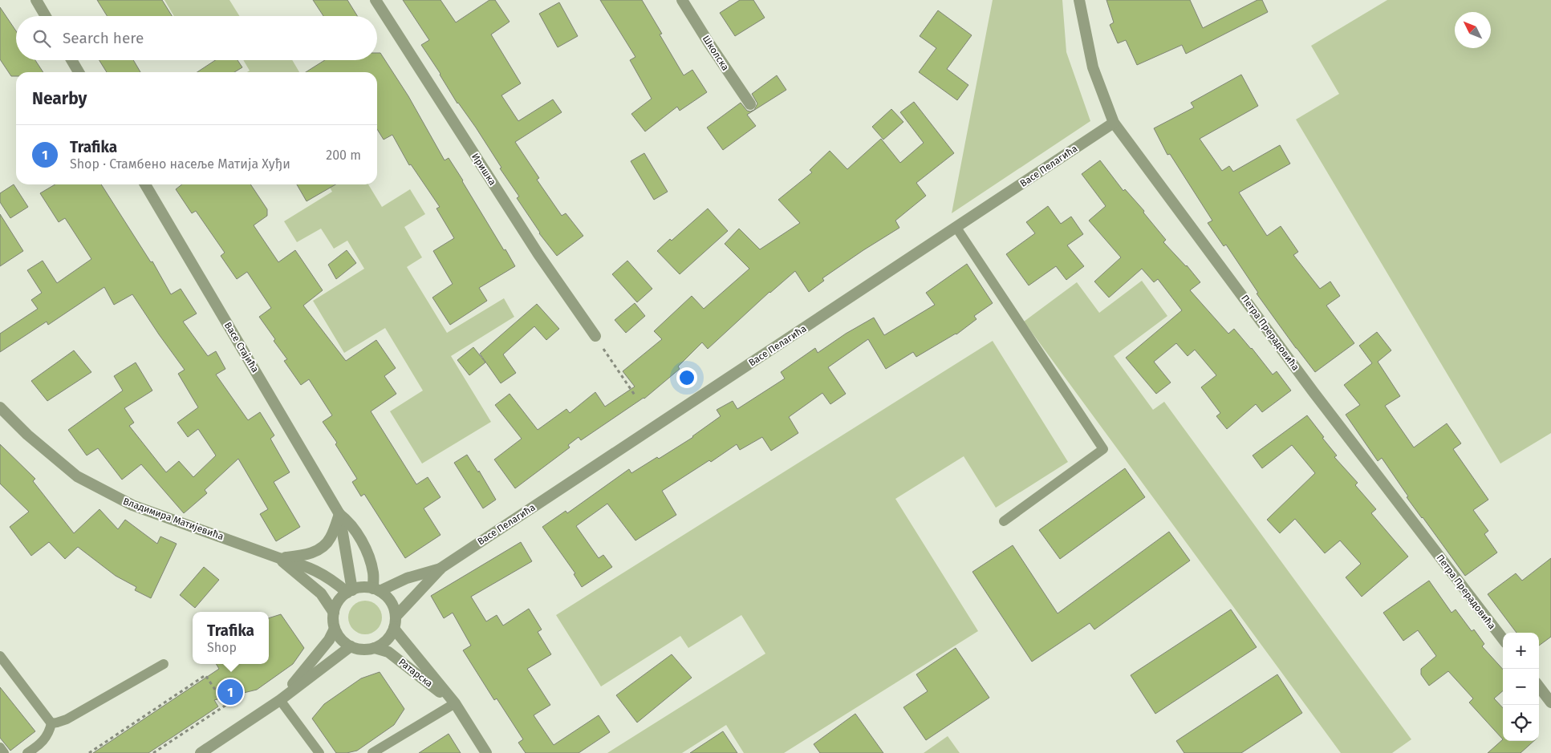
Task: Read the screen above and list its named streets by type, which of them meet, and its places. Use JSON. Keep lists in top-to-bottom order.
{
  "streets": {
    "street": [
      "Школска",
      "Васе Пелагића",
      "Иришка",
      "Петра Прерадовића",
      "Васе Стајића",
      "Владимира Матијевића",
      "Ратарска"
    ]
  },
  "crossings": [
    ["Васе Пелагића", "Петра Прерадовића"],
    ["Васе Пелагића", "Васе Стајића"],
    ["Васе Пелагића", "Владимира Матијевића"],
    ["Васе Пелагића", "Ратарска"],
    ["Васе Стајића", "Владимира Матијевића"],
    ["Васе Стајића", "Ратарска"],
    ["Владимира Матијевића", "Ратарска"]
  ],
  "north": "top left",
  "page": {
    "search": "Search here",
    "heading": "Nearby",
    "list": [
      {
        "mark": "1",
        "name": "Trafika",
        "note": "Shop · Стамбено насеље Матија Хуђи",
        "value": "200 m"
      }
    ],
    "popup": ["Trafika", "Shop"],
    "map_buttons": ["+", "−"],
    "pins": "1"
  }
}
